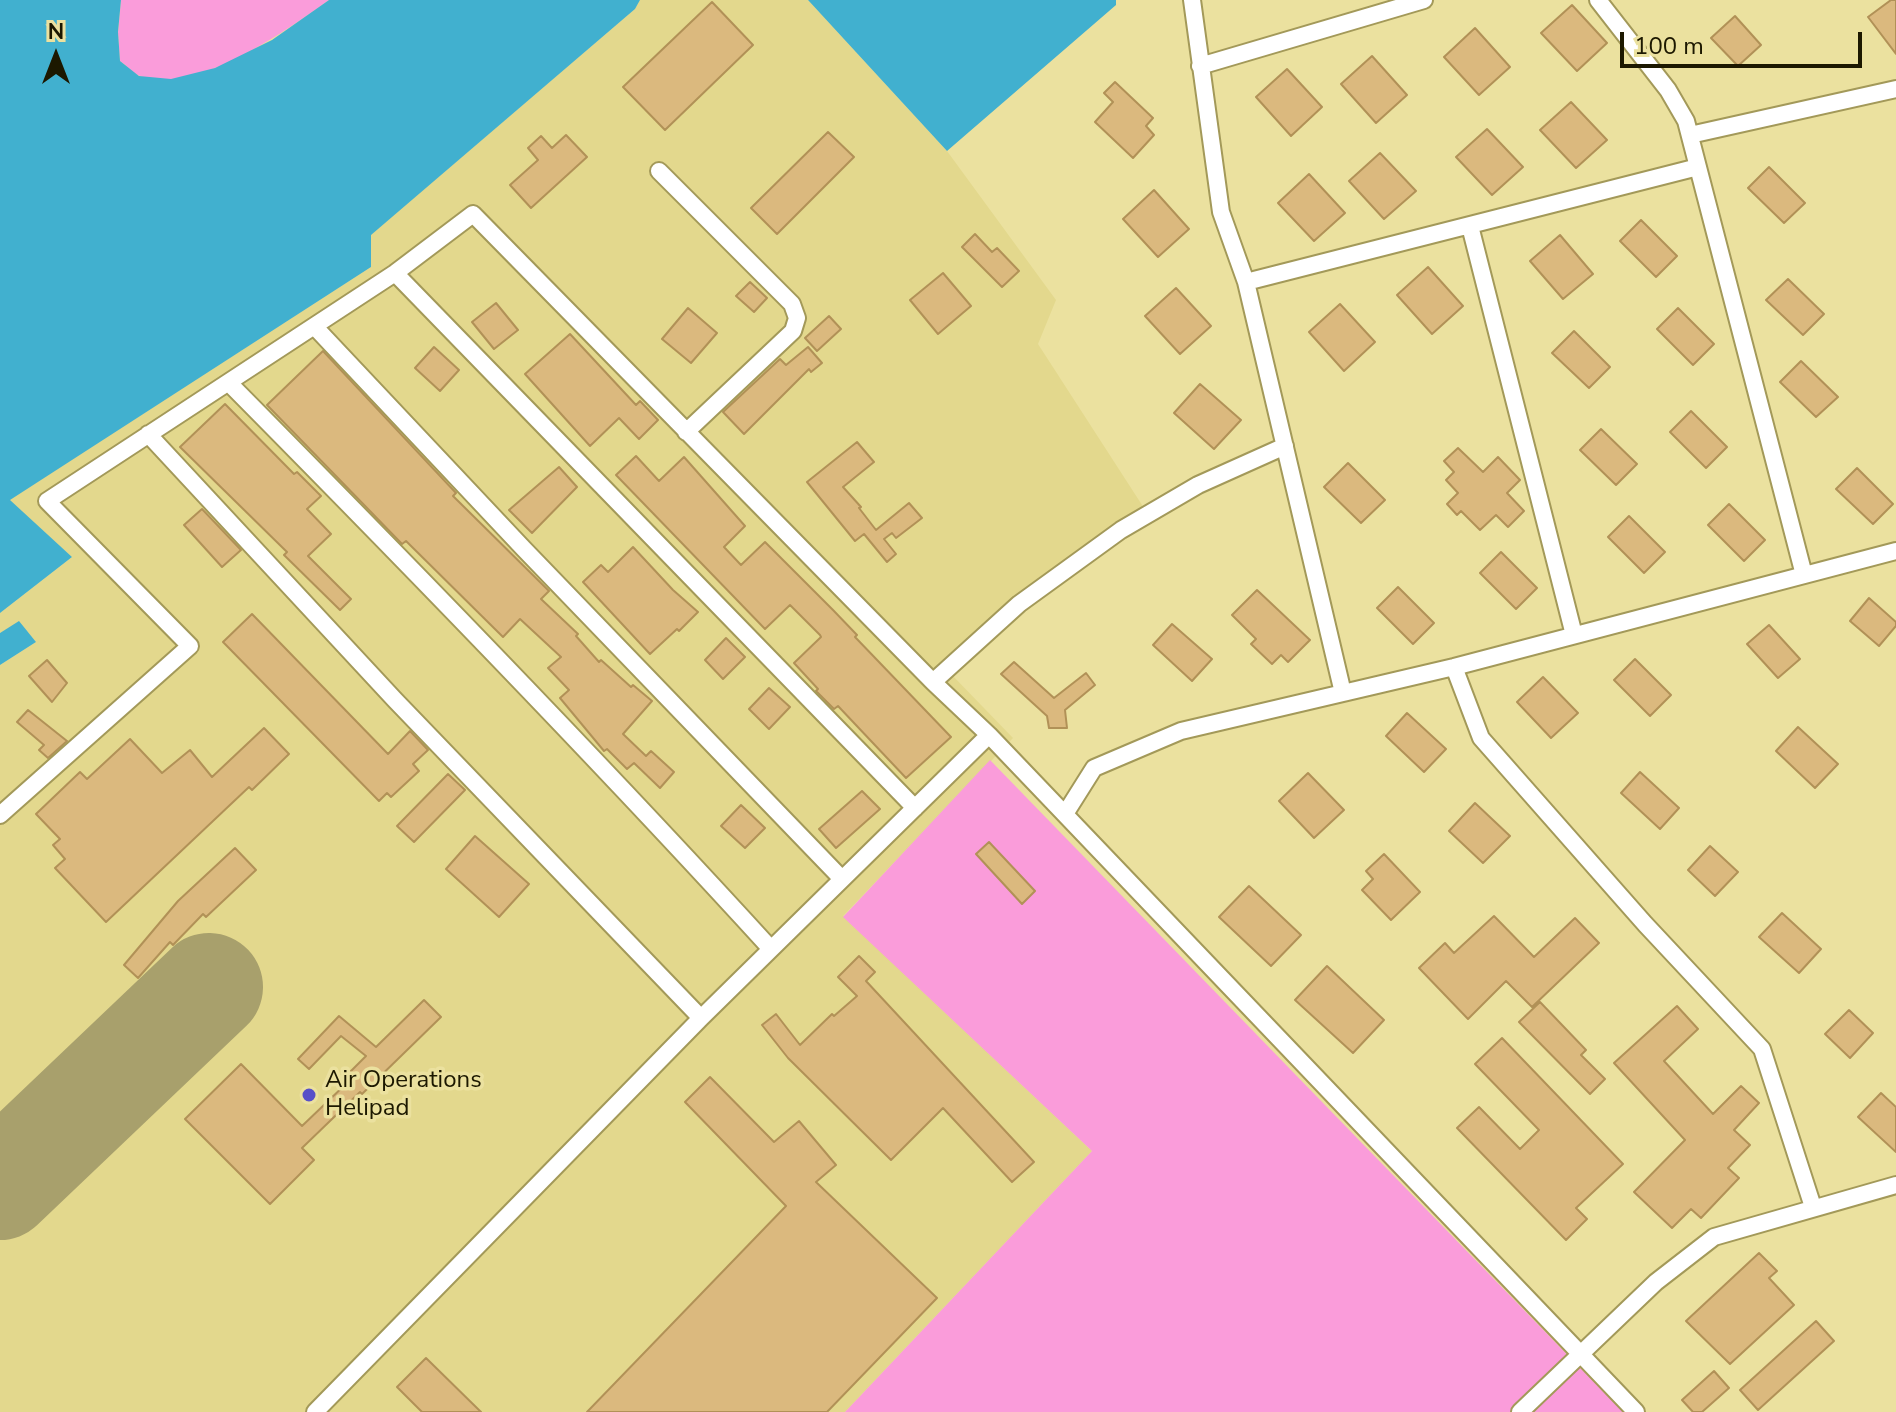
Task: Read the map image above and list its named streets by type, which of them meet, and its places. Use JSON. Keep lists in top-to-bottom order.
{
  "places": ["Air Operations Helipad"],
  "scale_bar": "100 m",
  "north": "top"
}
